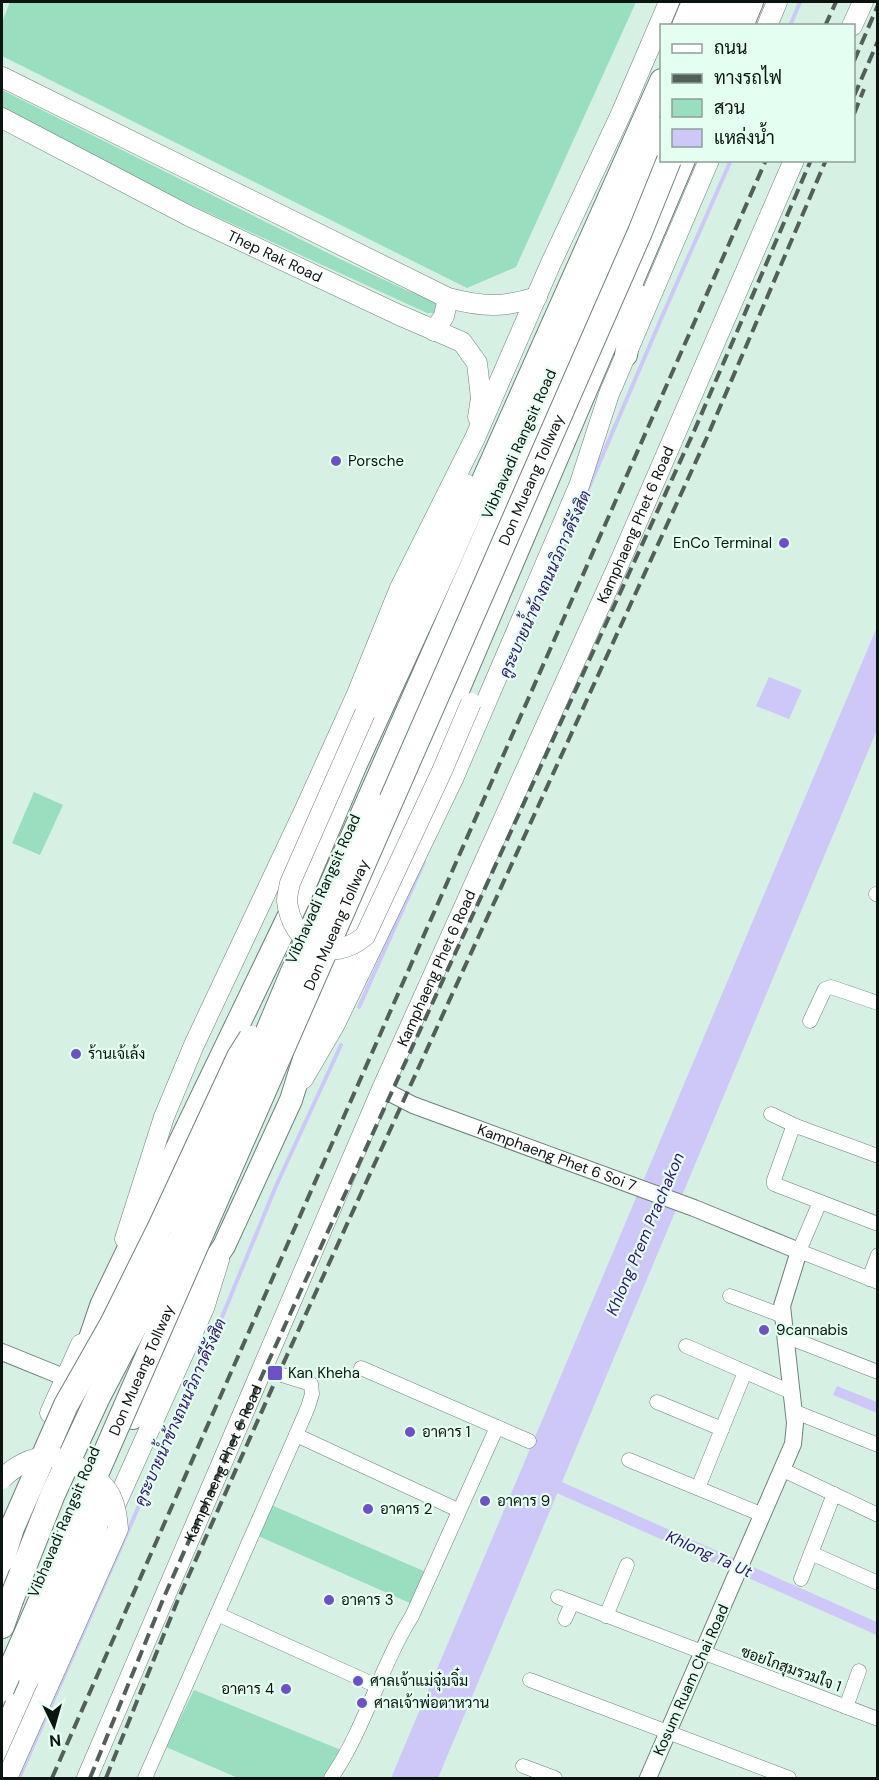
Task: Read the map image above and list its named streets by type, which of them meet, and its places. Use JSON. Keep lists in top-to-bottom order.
{
  "streets": {
    "highway": ["Vibhavadi Rangsit Road", "Don Mueang Tollway"],
    "main road": ["Thep Rak Road", "Kamphaeng Phet 6 Road"],
    "street": ["Kamphaeng Phet 6 Soi 7", "ซอยโกสุมรวมใจ 1", "Kosum Ruam Chai Road"]
  },
  "crossings": [
    ["Kamphaeng Phet 6 Road", "Kamphaeng Phet 6 Soi 7"],
    ["Kamphaeng Phet 6 Soi 7", "Kosum Ruam Chai Road"],
    ["ซอยโกสุมรวมใจ 1", "Kosum Ruam Chai Road"]
  ],
  "water": ["คูระบายน้ำข้างถนนวิภาวดีรังสิต", "Khlong Prem Prachakon", "Khlong Ta Ut"],
  "places": {
    "other": [
      "Porsche",
      "EnCo Terminal",
      "ร้านเจ้เล้ง",
      "9cannabis",
      "อาคาร 1",
      "อาคาร 9",
      "อาคาร 2",
      "อาคาร 3",
      "ศาลเจ้าแม่จุ๋มจิ๋ม",
      "อาคาร 4",
      "ศาลเจ้าพ่อตาหวาน"
    ],
    "transit": ["Kan Kheha"]
  },
  "legend": [
    "ถนน",
    "ทางรถไฟ",
    "สวน",
    "แหล่งน้ำ"
  ],
  "north": "bottom"
}
